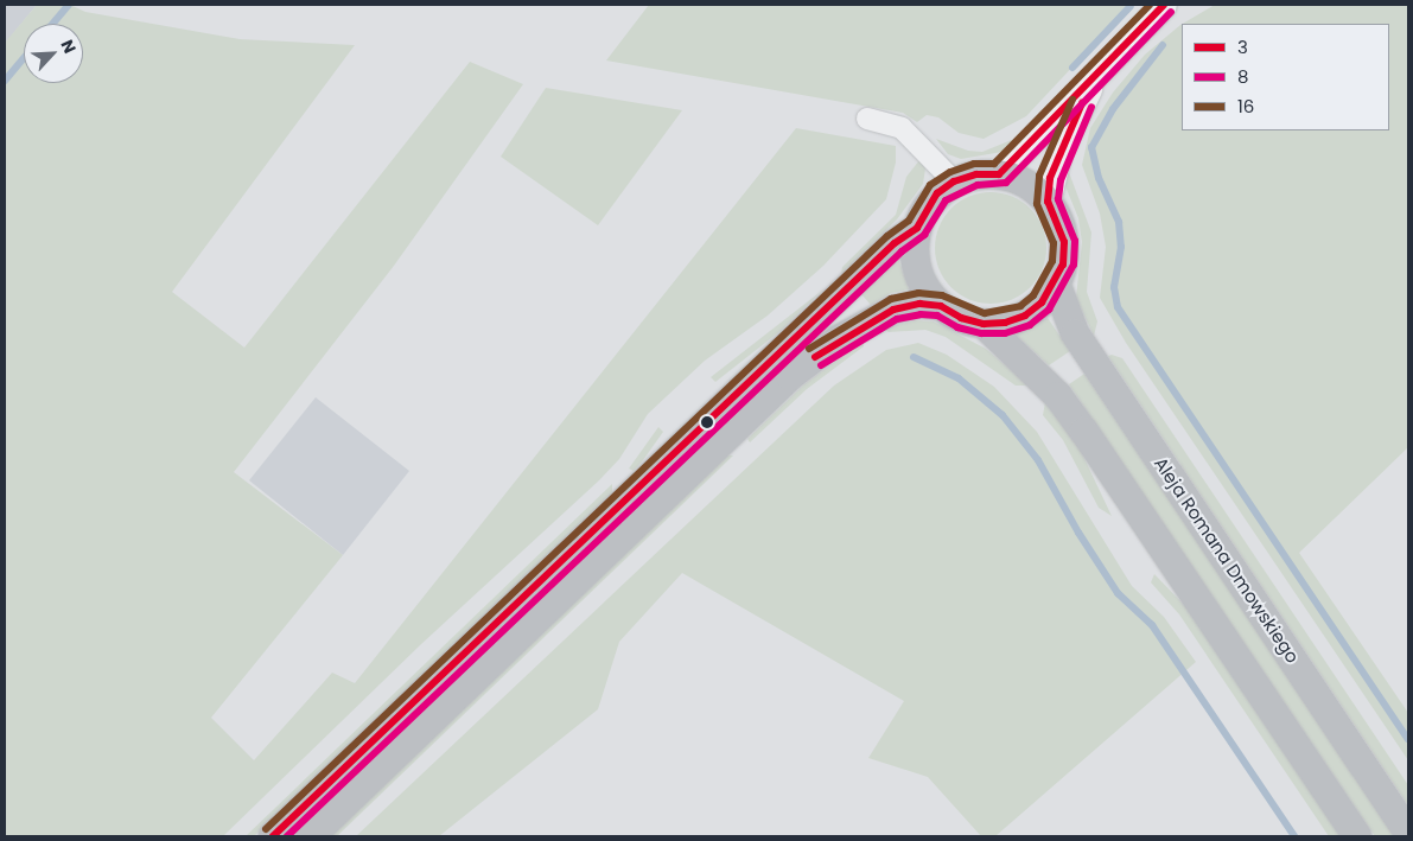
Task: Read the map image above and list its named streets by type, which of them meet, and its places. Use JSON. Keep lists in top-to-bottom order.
{
  "streets": {
    "main road": ["Aleja Romana Dmowskiego"]
  },
  "lines": ["transit line 3", "transit line 16", "transit line 8"],
  "legend": ["3", "8", "16"],
  "north": "top right"
}
